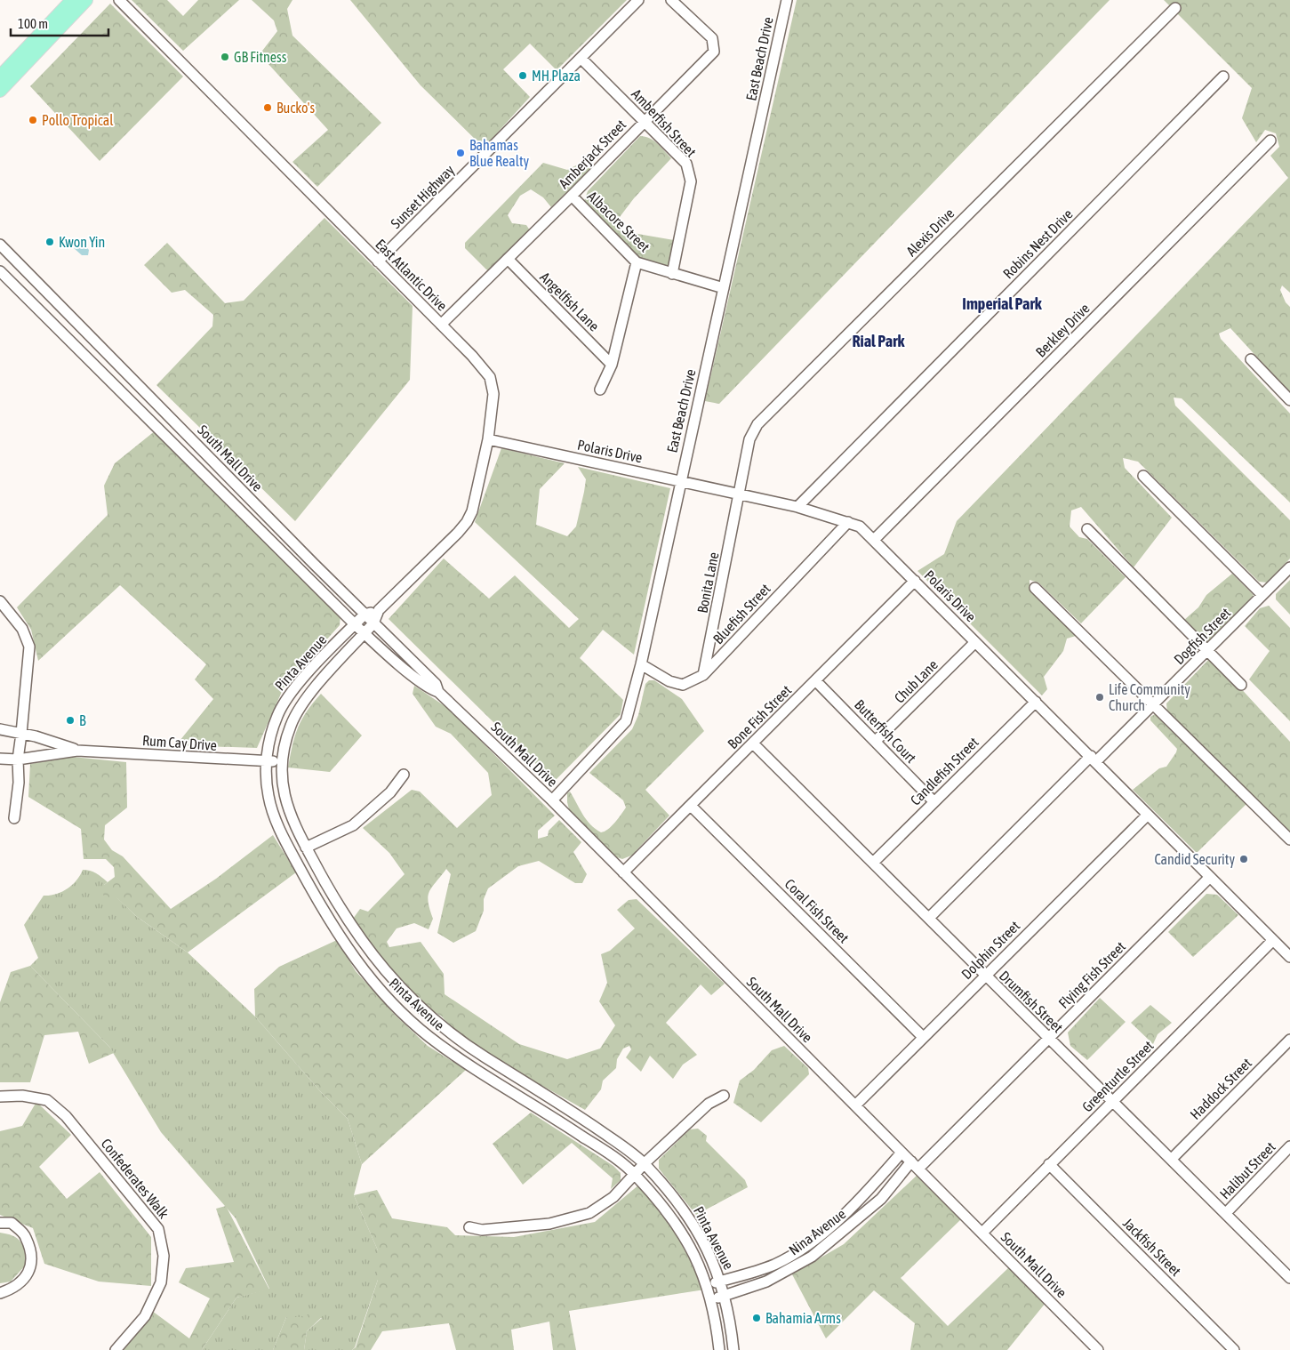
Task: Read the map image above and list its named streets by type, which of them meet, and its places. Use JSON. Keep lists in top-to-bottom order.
{
  "streets": {
    "street": [
      "East Beach Drive",
      "Amberfish Street",
      "Amberjack Street",
      "Sunset Highway",
      "Albacore Street",
      "Alexis Drive",
      "Robins Nest Drive",
      "East Atlantic Drive",
      "Angelfish Lane",
      "Berkley Drive",
      "Polaris Drive",
      "South Mall Drive",
      "Bonita Lane",
      "Bluefish Street",
      "Dogfish Street",
      "Pinta Avenue",
      "Chub Lane",
      "Bone Fish Street",
      "Butterfish Court",
      "Rum Cay Drive",
      "Candlefish Street",
      "Coral Fish Street",
      "Dolphin Street",
      "Flying Fish Street",
      "Drumfish Street",
      "Greenturtle Street",
      "Haddock Street",
      "Halibut Street",
      "Confederates Walk",
      "Nina Avenue",
      "Jackfish Street"
    ]
  },
  "crossings": [
    ["East Beach Drive", "Albacore Street"],
    ["East Beach Drive", "Polaris Drive"],
    ["East Beach Drive", "South Mall Drive"],
    ["East Beach Drive", "Bluefish Street"],
    ["Amberfish Street", "Amberjack Street"],
    ["Amberfish Street", "Sunset Highway"],
    ["Amberfish Street", "Albacore Street"],
    ["Amberjack Street", "Albacore Street"],
    ["Amberjack Street", "East Atlantic Drive"],
    ["Amberjack Street", "Angelfish Lane"],
    ["Sunset Highway", "East Atlantic Drive"],
    ["Albacore Street", "Angelfish Lane"],
    ["Alexis Drive", "Polaris Drive"],
    ["Alexis Drive", "Bonita Lane"],
    ["Robins Nest Drive", "Polaris Drive"],
    ["East Atlantic Drive", "Polaris Drive"],
    ["East Atlantic Drive", "South Mall Drive"],
    ["East Atlantic Drive", "Pinta Avenue"],
    ["Berkley Drive", "Polaris Drive"],
    ["Polaris Drive", "Bonita Lane"],
    ["Polaris Drive", "Bluefish Street"],
    ["Polaris Drive", "Dogfish Street"],
    ["Polaris Drive", "Chub Lane"],
    ["Polaris Drive", "Bone Fish Street"],
    ["Polaris Drive", "Candlefish Street"],
    ["Polaris Drive", "Dolphin Street"],
    ["Polaris Drive", "Flying Fish Street"],
    ["Polaris Drive", "Greenturtle Street"],
    ["South Mall Drive", "Pinta Avenue"],
    ["South Mall Drive", "Bone Fish Street"],
    ["South Mall Drive", "Dolphin Street"],
    ["South Mall Drive", "Flying Fish Street"],
    ["South Mall Drive", "Greenturtle Street"],
    ["South Mall Drive", "Nina Avenue"],
    ["Bonita Lane", "Bluefish Street"],
    ["Dogfish Street", "Drumfish Street"],
    ["Pinta Avenue", "Rum Cay Drive"],
    ["Pinta Avenue", "Nina Avenue"],
    ["Chub Lane", "Butterfish Court"],
    ["Bone Fish Street", "Butterfish Court"],
    ["Bone Fish Street", "Coral Fish Street"],
    ["Bone Fish Street", "Drumfish Street"],
    ["Butterfish Court", "Candlefish Street"],
    ["Candlefish Street", "Drumfish Street"],
    ["Coral Fish Street", "Dolphin Street"],
    ["Dolphin Street", "Drumfish Street"],
    ["Flying Fish Street", "Drumfish Street"],
    ["Flying Fish Street", "Nina Avenue"],
    ["Drumfish Street", "Greenturtle Street"],
    ["Drumfish Street", "Haddock Street"],
    ["Drumfish Street", "Halibut Street"],
    ["Greenturtle Street", "Jackfish Street"]
  ],
  "districts": ["Imperial Park", "Rial Park"],
  "places": [
    "GB Fitness",
    "MH Plaza",
    "Bucko's",
    "Pollo Tropical",
    "Bahamas Blue Realty",
    "Kwon Yin",
    "Life Community Church",
    "B",
    "Candid Security",
    "Bahamia Arms"
  ],
  "scale_bar": "100 m"
}
